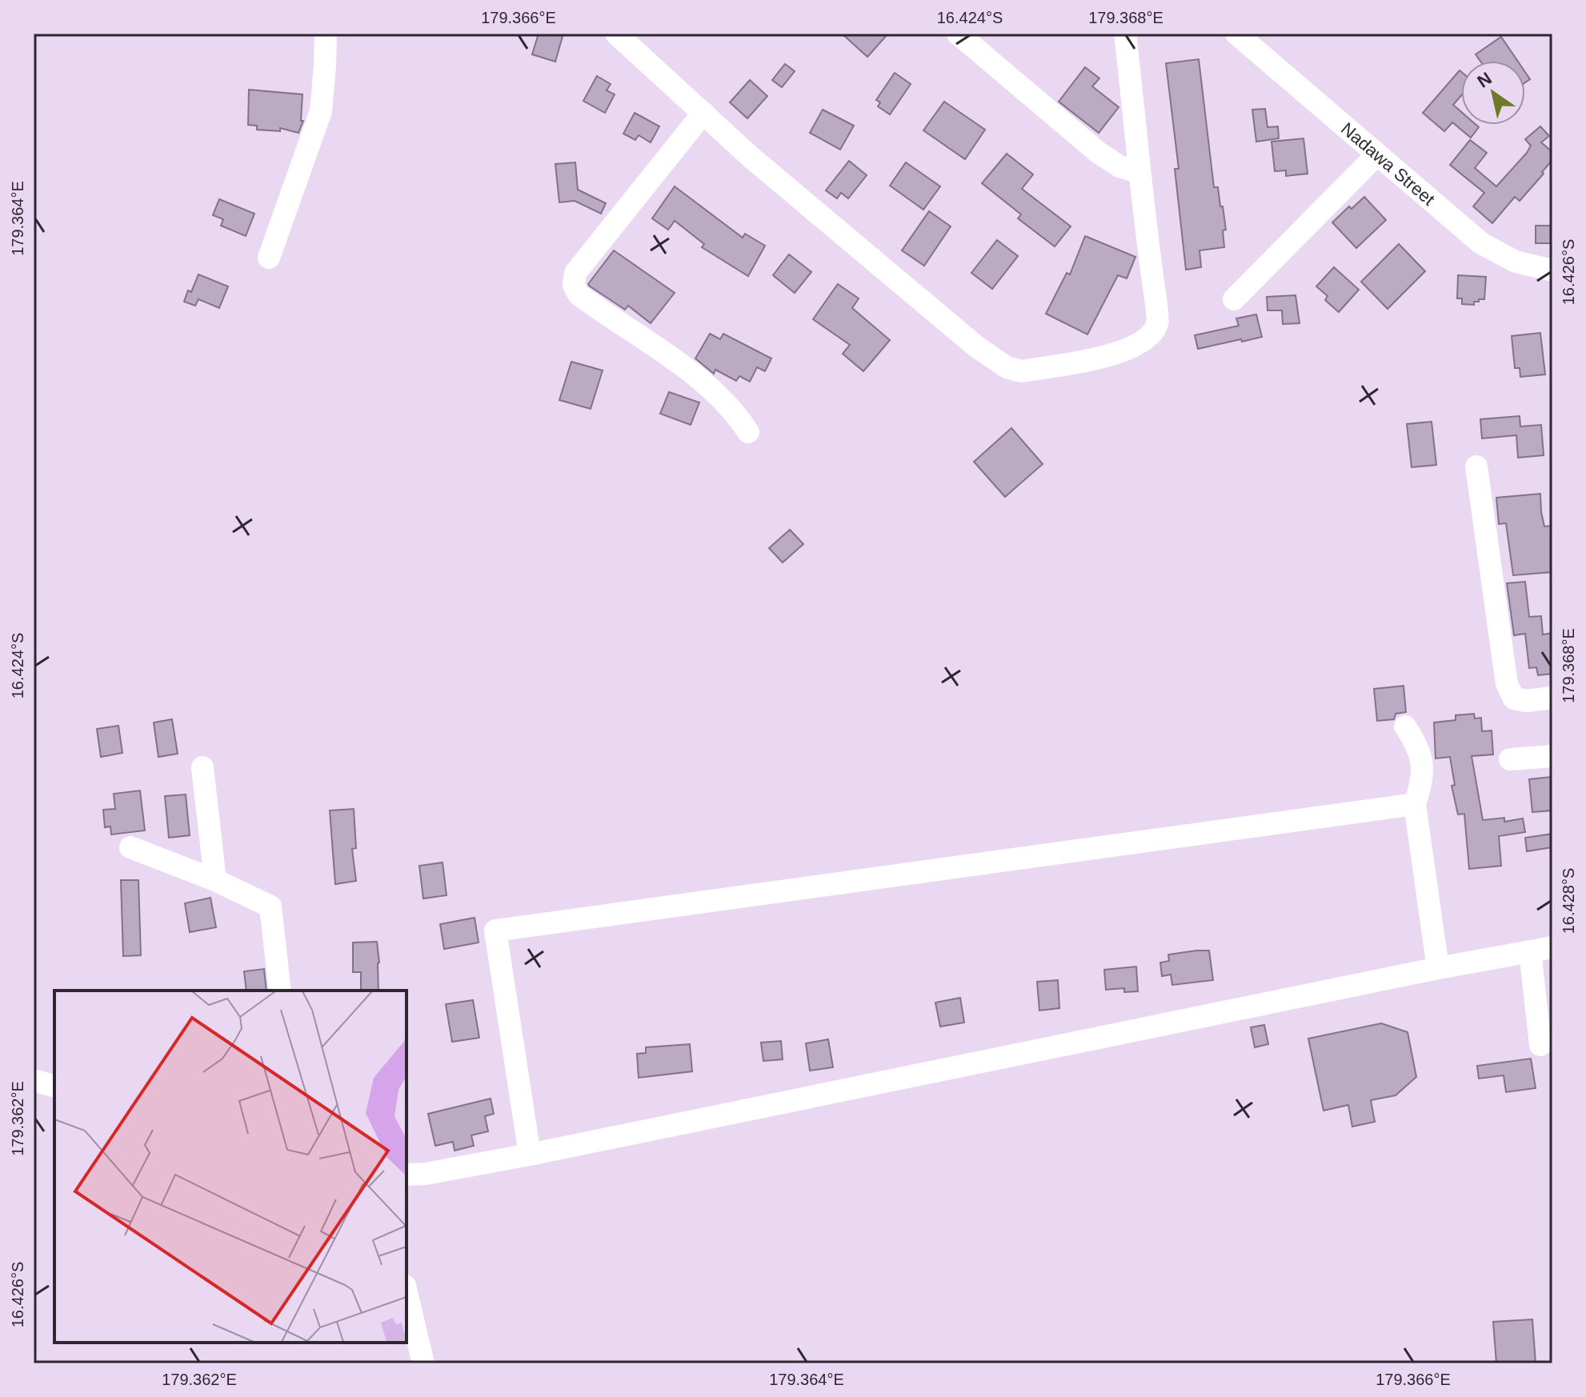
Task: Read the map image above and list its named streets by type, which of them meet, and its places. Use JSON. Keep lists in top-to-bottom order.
{
  "streets": {
    "street": ["Nadawa Street"]
  },
  "north": "top left",
  "coordinates": [
    "179.366°E",
    "16.424°S",
    "179.368°E",
    "179.364°E",
    "16.426°S",
    "16.428°S",
    "179.362°E"
  ]
}
